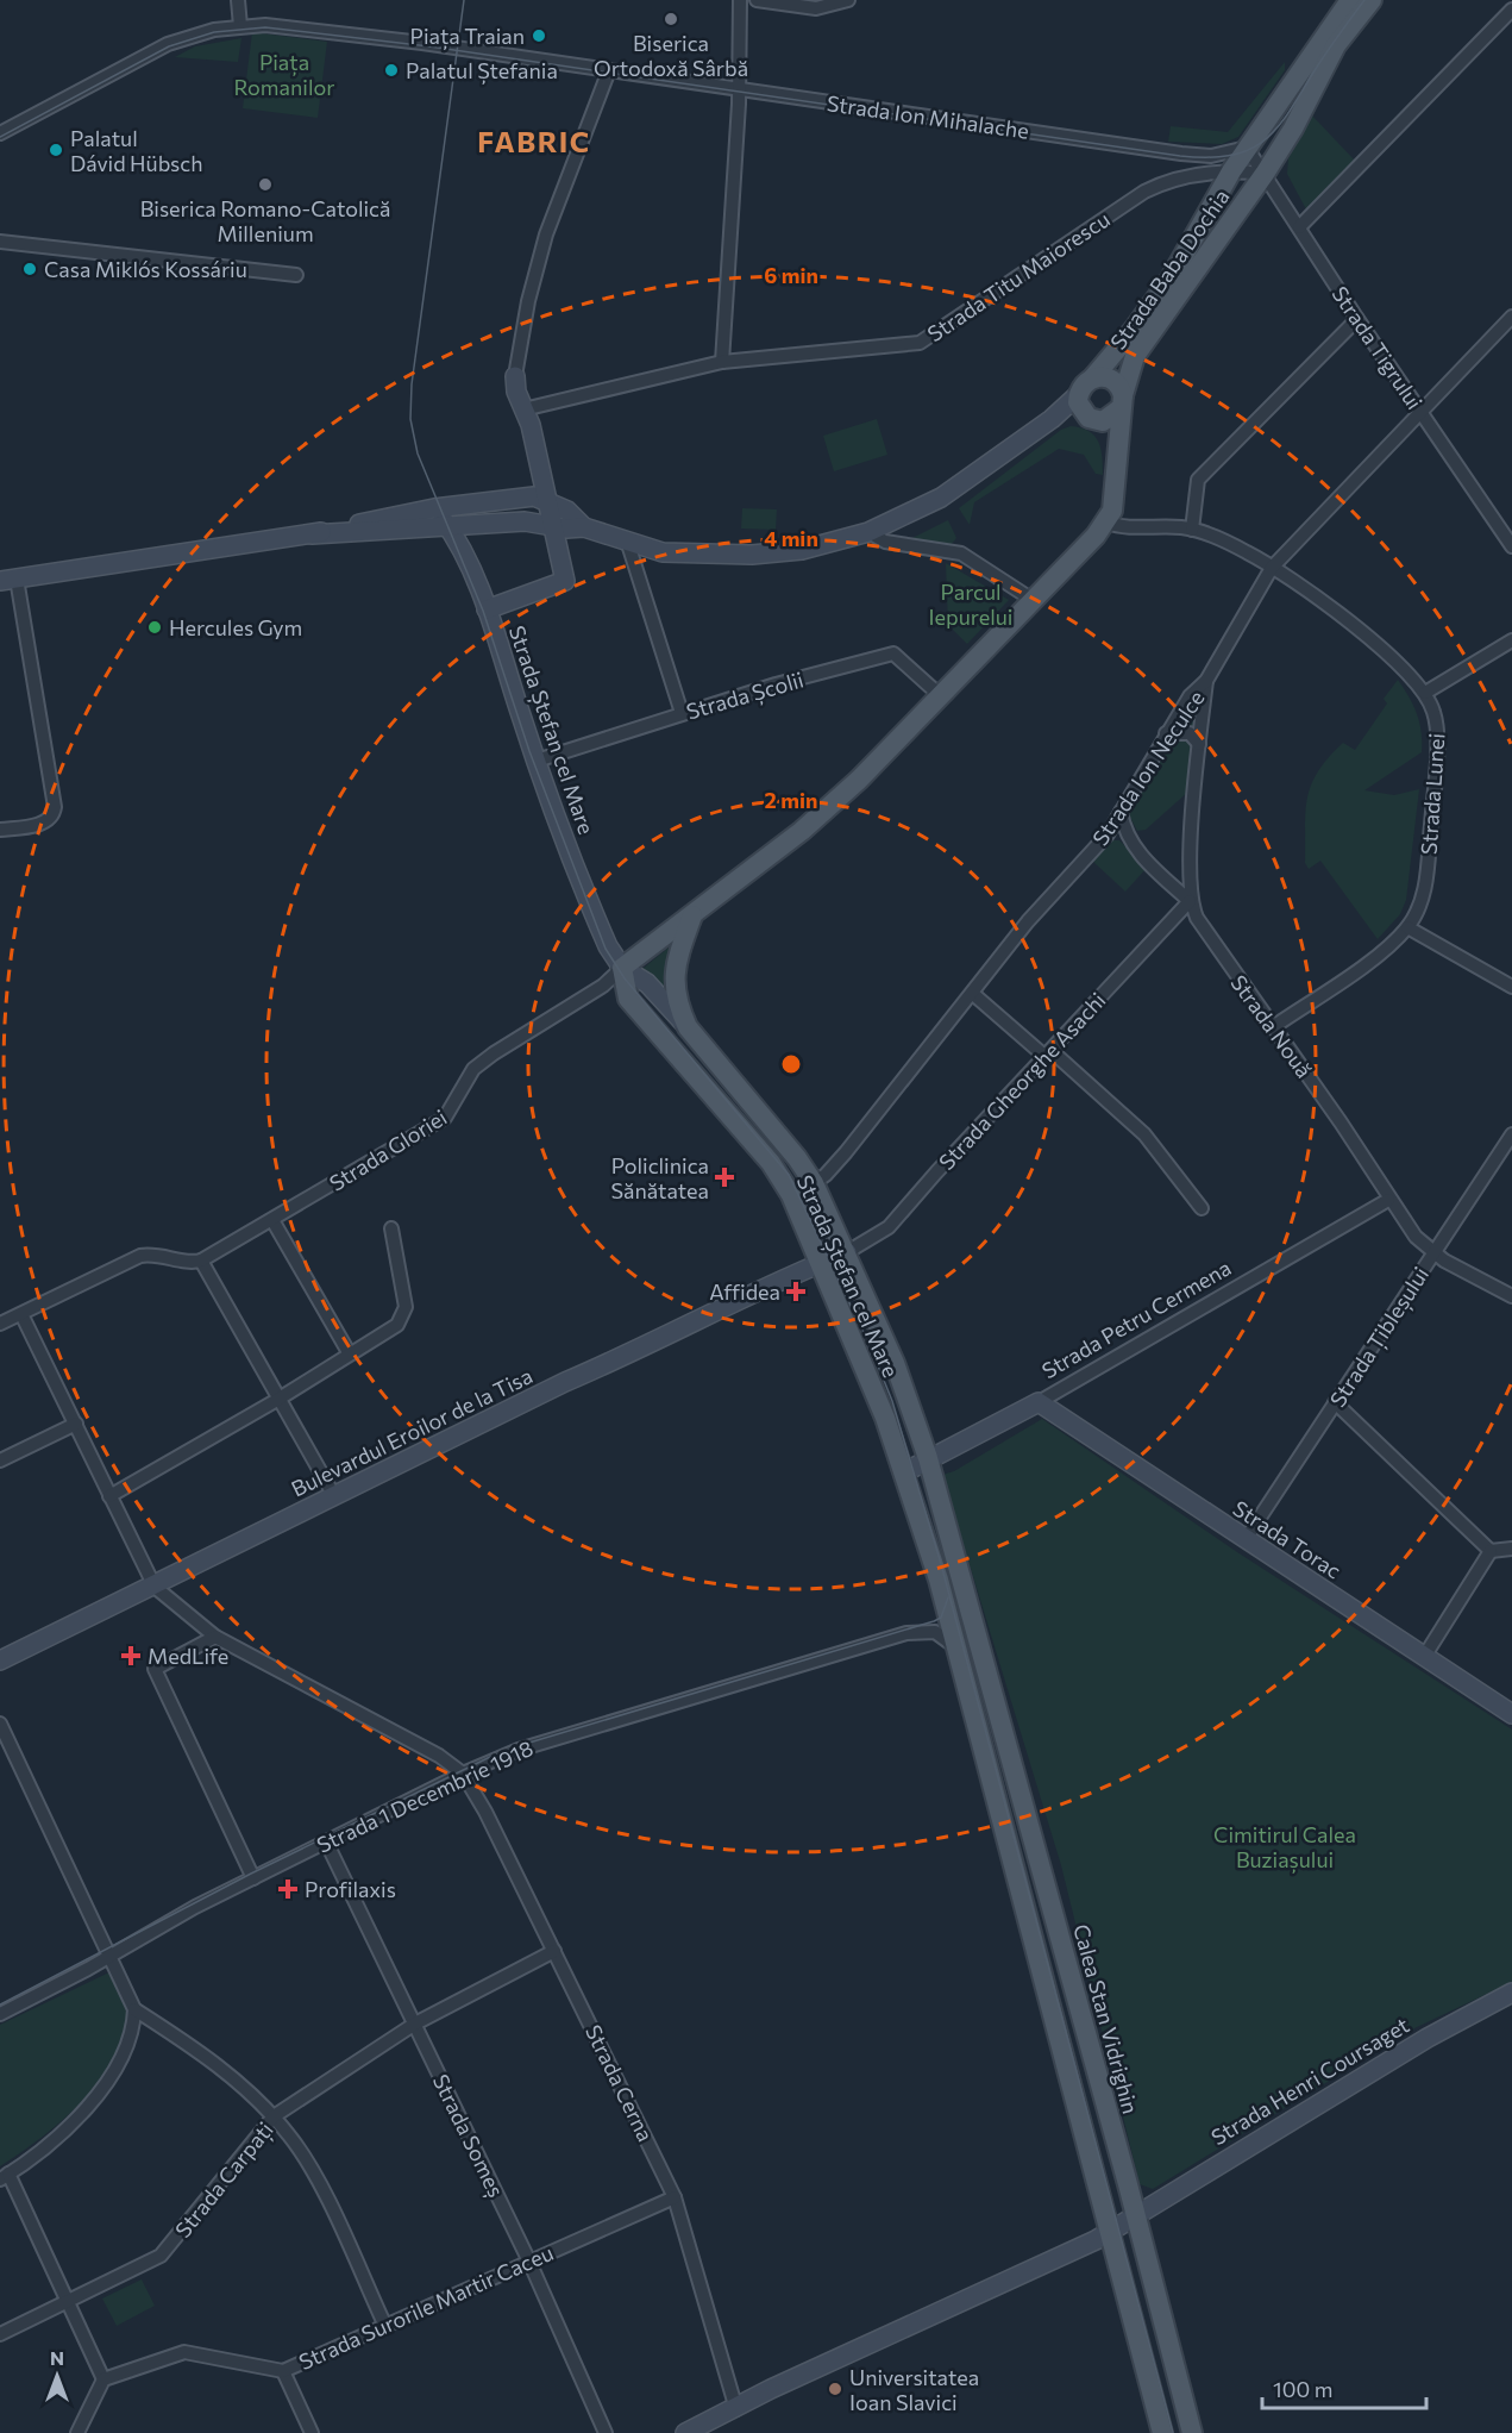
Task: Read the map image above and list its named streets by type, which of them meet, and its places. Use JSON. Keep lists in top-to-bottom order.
{
  "streets": {
    "main road": ["Strada Baba Dochia", "Strada Ștefan cel Mare", "Calea Stan Vidrighin"],
    "street": [
      "Strada Ion Mihalache",
      "Strada Titu Maiorescu",
      "Strada Tigrului",
      "Strada Școlii",
      "Strada Ion Neculce",
      "Strada Lunei",
      "Strada Nouă",
      "Strada Gheorghe Asachi",
      "Strada Gloriei",
      "Strada Petru Cermena",
      "Strada Țibleșului",
      "Bulevardul Eroilor de la Tisa",
      "Strada Torac",
      "Strada 1 Decembrie 1918",
      "Strada Henri Coursaget",
      "Strada Cerna",
      "Strada Someș",
      "Strada Carpați",
      "Strada Surorile Martir Caceu"
    ]
  },
  "crossings": [
    ["Strada Ion Mihalache", "Strada Baba Dochia"],
    ["Strada Ion Mihalache", "Strada Tigrului"],
    ["Strada Baba Dochia", "Strada Titu Maiorescu"],
    ["Strada Baba Dochia", "Strada Tigrului"],
    ["Strada Baba Dochia", "Strada Lunei"],
    ["Strada Titu Maiorescu", "Strada Tigrului"],
    ["Strada Tigrului", "Strada Ion Neculce"],
    ["Strada Școlii", "Strada Ștefan cel Mare"],
    ["Strada Ștefan cel Mare", "Strada Ion Neculce"],
    ["Strada Ștefan cel Mare", "Strada Gheorghe Asachi"],
    ["Strada Ștefan cel Mare", "Strada Gloriei"],
    ["Strada Ștefan cel Mare", "Strada Petru Cermena"],
    ["Strada Ștefan cel Mare", "Bulevardul Eroilor de la Tisa"],
    ["Strada Ștefan cel Mare", "Strada 1 Decembrie 1918"],
    ["Strada Ștefan cel Mare", "Calea Stan Vidrighin"],
    ["Strada Ion Neculce", "Strada Lunei"],
    ["Strada Lunei", "Strada Nouă"],
    ["Strada Nouă", "Strada Gheorghe Asachi"],
    ["Strada Nouă", "Strada Petru Cermena"],
    ["Strada Nouă", "Strada Țibleșului"],
    ["Strada Gheorghe Asachi", "Bulevardul Eroilor de la Tisa"],
    ["Strada Petru Cermena", "Strada Torac"],
    ["Strada Țibleșului", "Strada Torac"],
    ["Strada 1 Decembrie 1918", "Strada Cerna"],
    ["Strada 1 Decembrie 1918", "Strada Someș"],
    ["Calea Stan Vidrighin", "Strada Henri Coursaget"],
    ["Strada Henri Coursaget", "Strada Cerna"],
    ["Strada Cerna", "Strada Carpați"],
    ["Strada Cerna", "Strada Surorile Martir Caceu"],
    ["Strada Someș", "Strada Carpați"],
    ["Strada Someș", "Strada Surorile Martir Caceu"]
  ],
  "districts": ["FABRIC"],
  "parks": ["Piața Romanilor", "Parcul Iepurelui", "Cimitirul Calea Buziașului"],
  "places": {
    "other": [
      "Biserica Ortodoxă Sârbă",
      "Piața Traian",
      "Palatul Ștefania",
      "Palatul Dávid Hübsch",
      "Biserica Romano-Catolică Millenium",
      "Casa Miklós Kossáriu",
      "Hercules Gym",
      "Universitatea Ioan Slavici"
    ],
    "health": [
      "Policlinica Sănătatea",
      "Affidea",
      "MedLife",
      "Profilaxis"
    ]
  },
  "scale_bar": "100 m",
  "north": "top",
  "rings": ["6 min", "4 min", "2 min"]
}
